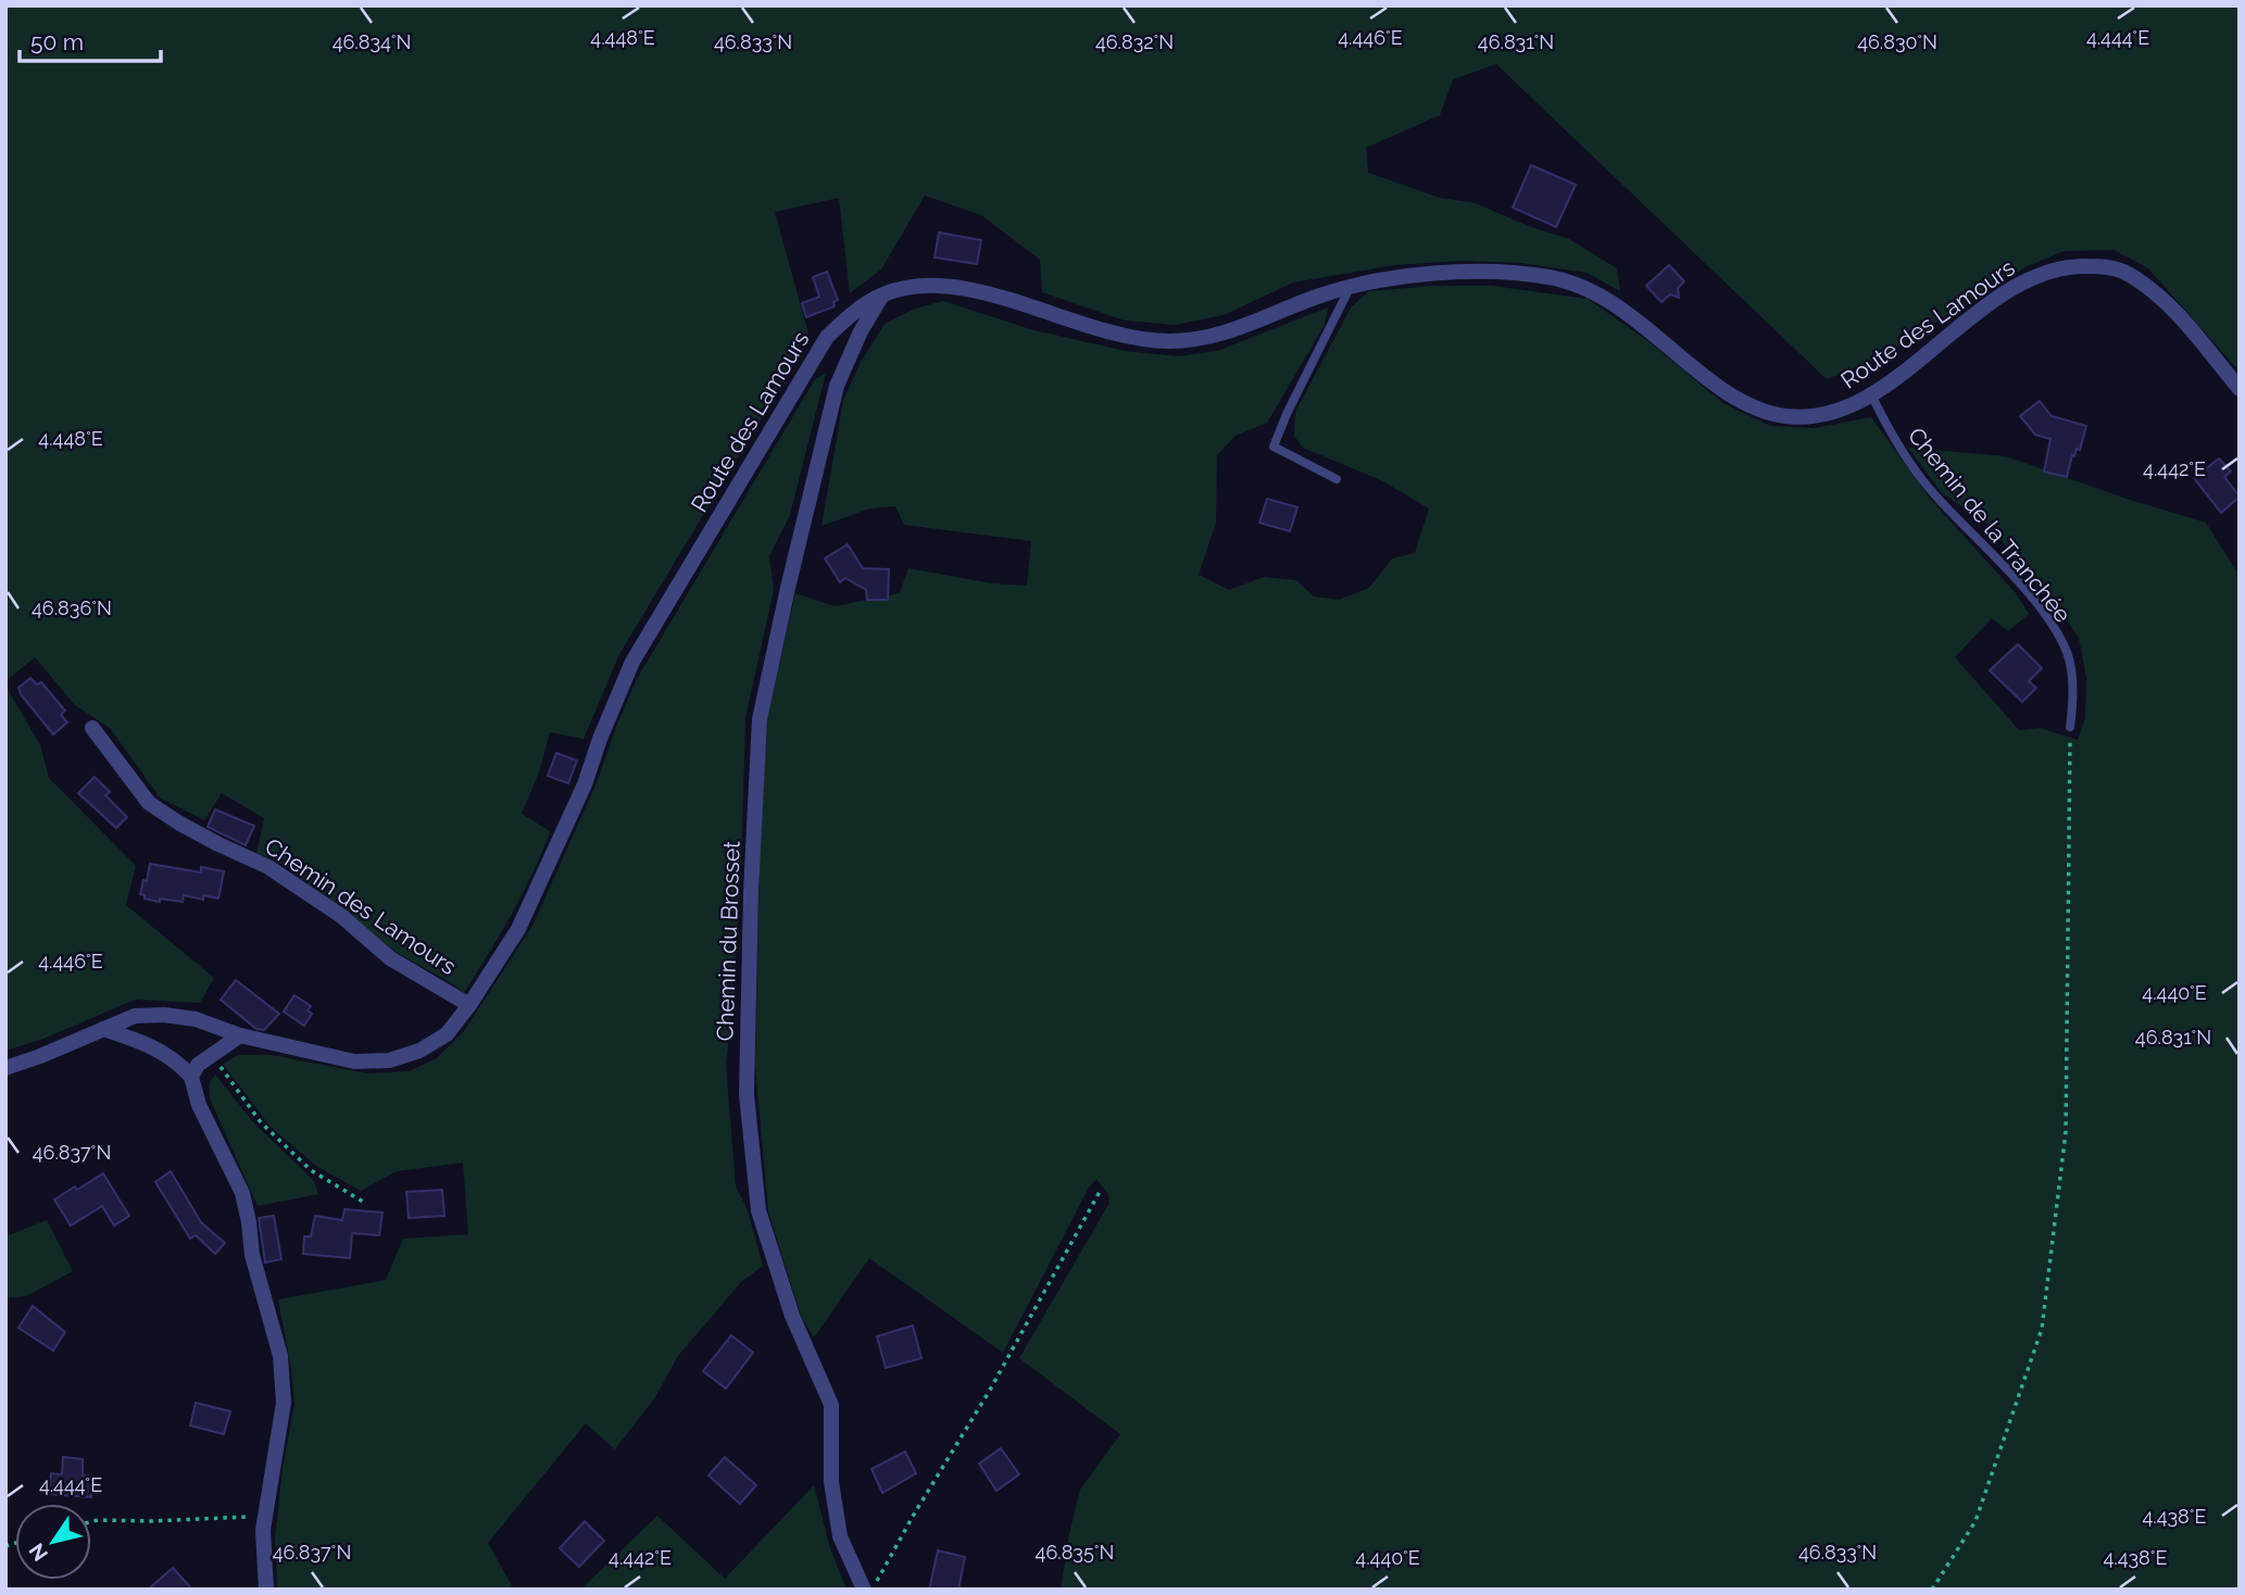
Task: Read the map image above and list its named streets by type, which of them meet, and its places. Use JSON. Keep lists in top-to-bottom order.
{
  "streets": {
    "street": ["Route des Lamours", "Chemin des Lamours", "Chemin du Brosset"],
    "lane": ["Chemin de la Tranchée"]
  },
  "crossings": [
    ["Route des Lamours", "Chemin de la Tranchée"],
    ["Route des Lamours", "Chemin des Lamours"],
    ["Route des Lamours", "Chemin du Brosset"]
  ],
  "scale_bar": "50 m",
  "north": "bottom left",
  "coordinates": [
    "4.448°E",
    "4.446°E",
    "4.444°E",
    "46.834°N",
    "46.833°N",
    "46.832°N",
    "46.831°N",
    "46.830°N",
    "4.442°E",
    "46.836°N",
    "4.440°E",
    "46.837°N",
    "4.438°E",
    "46.835°N"
  ]
}
